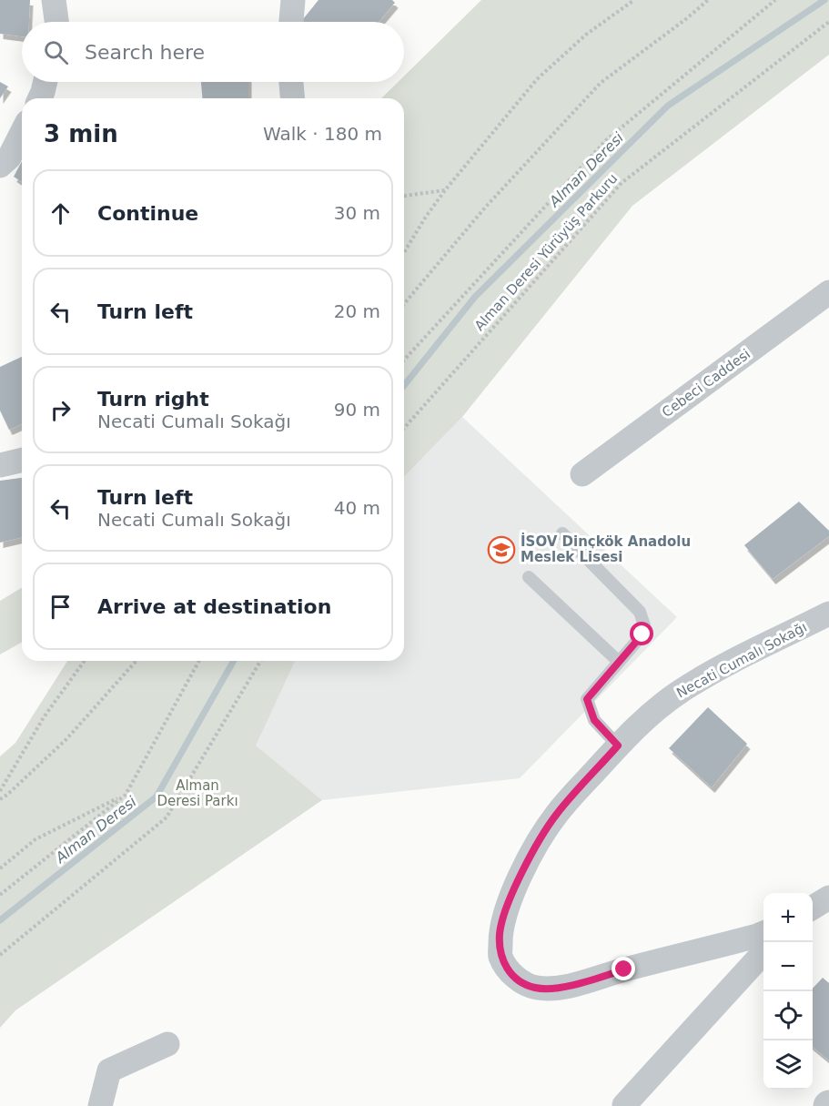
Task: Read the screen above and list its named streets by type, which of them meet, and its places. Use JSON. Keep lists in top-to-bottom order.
{
  "streets": {
    "street": ["Cebeci Caddesi", "Necati Cumalı Sokağı"],
    "path": ["Alman Deresi Yürüyüş Parkuru"]
  },
  "water": ["Alman Deresi"],
  "parks": ["Alman Deresi Parkı"],
  "places": {
    "school or university": ["İSOV Dinçkök Anadolu Meslek Lisesi"]
  },
  "page": {
    "search": "Search here",
    "heading": ["3 min", "Walk · 180 m"],
    "list": [
      ["Continue", "30 m"],
      ["Turn left", "20 m"],
      ["Turn right", "Necati Cumalı Sokağı", "90 m"],
      ["Turn left", "Necati Cumalı Sokağı", "40 m"],
      "Arrive at destination"
    ],
    "map_buttons": ["+", "−"]
  }
}
